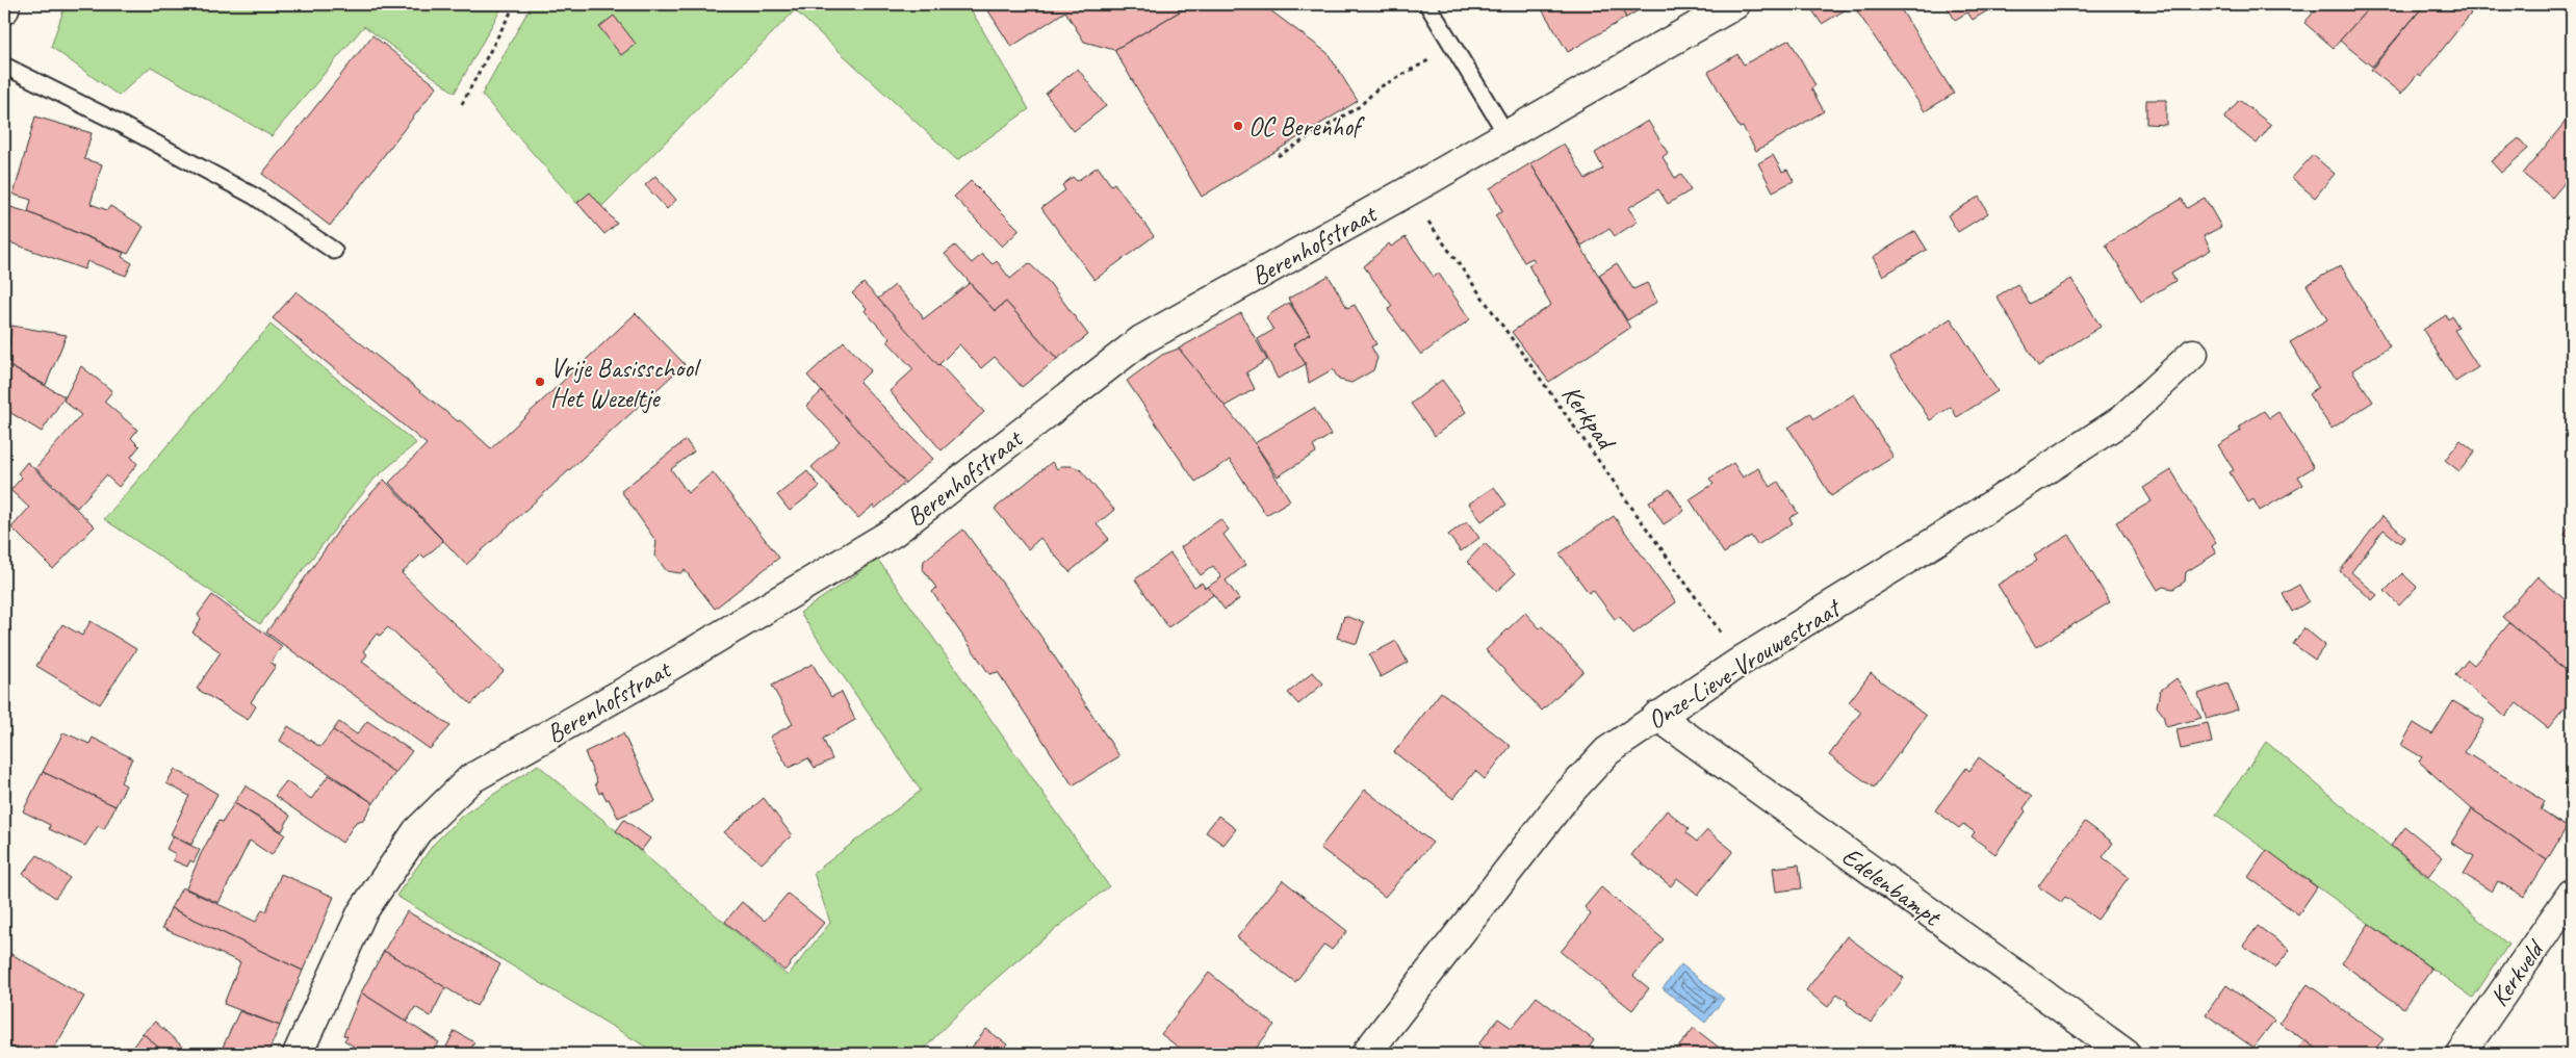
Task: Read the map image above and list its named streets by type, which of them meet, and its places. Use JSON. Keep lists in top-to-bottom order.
{
  "streets": {
    "street": [
      "Berenhofstraat",
      "Onze-Lieve-Vrouwestraat",
      "Edelenbampt",
      "Kerkveld"
    ],
    "path": ["Kerkpad"]
  },
  "crossings": [
    ["Berenhofstraat", "Kerkpad"],
    ["Kerkpad", "Onze-Lieve-Vrouwestraat"],
    ["Onze-Lieve-Vrouwestraat", "Edelenbampt"]
  ],
  "places": ["OC Berenhof", "Vrije Basisschool Het Wezeltje"]
}
